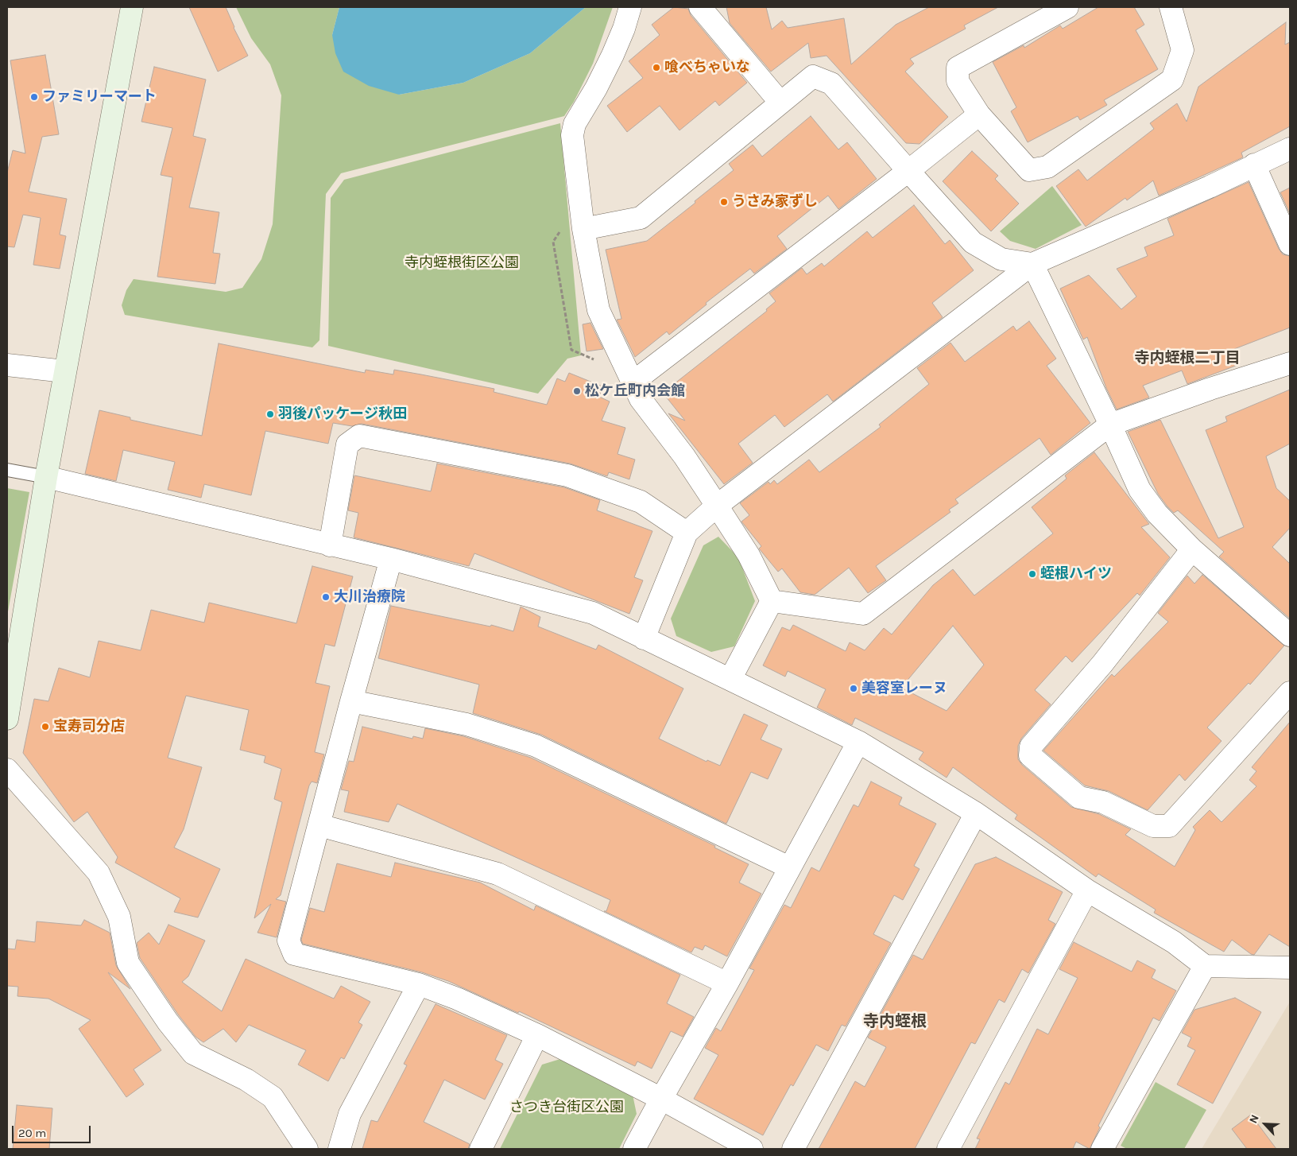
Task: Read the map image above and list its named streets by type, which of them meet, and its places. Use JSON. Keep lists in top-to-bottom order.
{
  "districts": ["寺内蛭根二丁目", "寺内蛭根"],
  "parks": ["寺内蛭根街区公園", "さつき台街区公園"],
  "places": [
    "喰べちゃいな",
    "ファミリーマート",
    "うさみ家ずし",
    "松ケ丘町内会館",
    "羽後パッケージ秋田",
    "蛭根ハイツ",
    "大川治療院",
    "美容室レーヌ",
    "宝寿司分店"
  ],
  "scale_bar": "20 m",
  "north": "top left"
}
